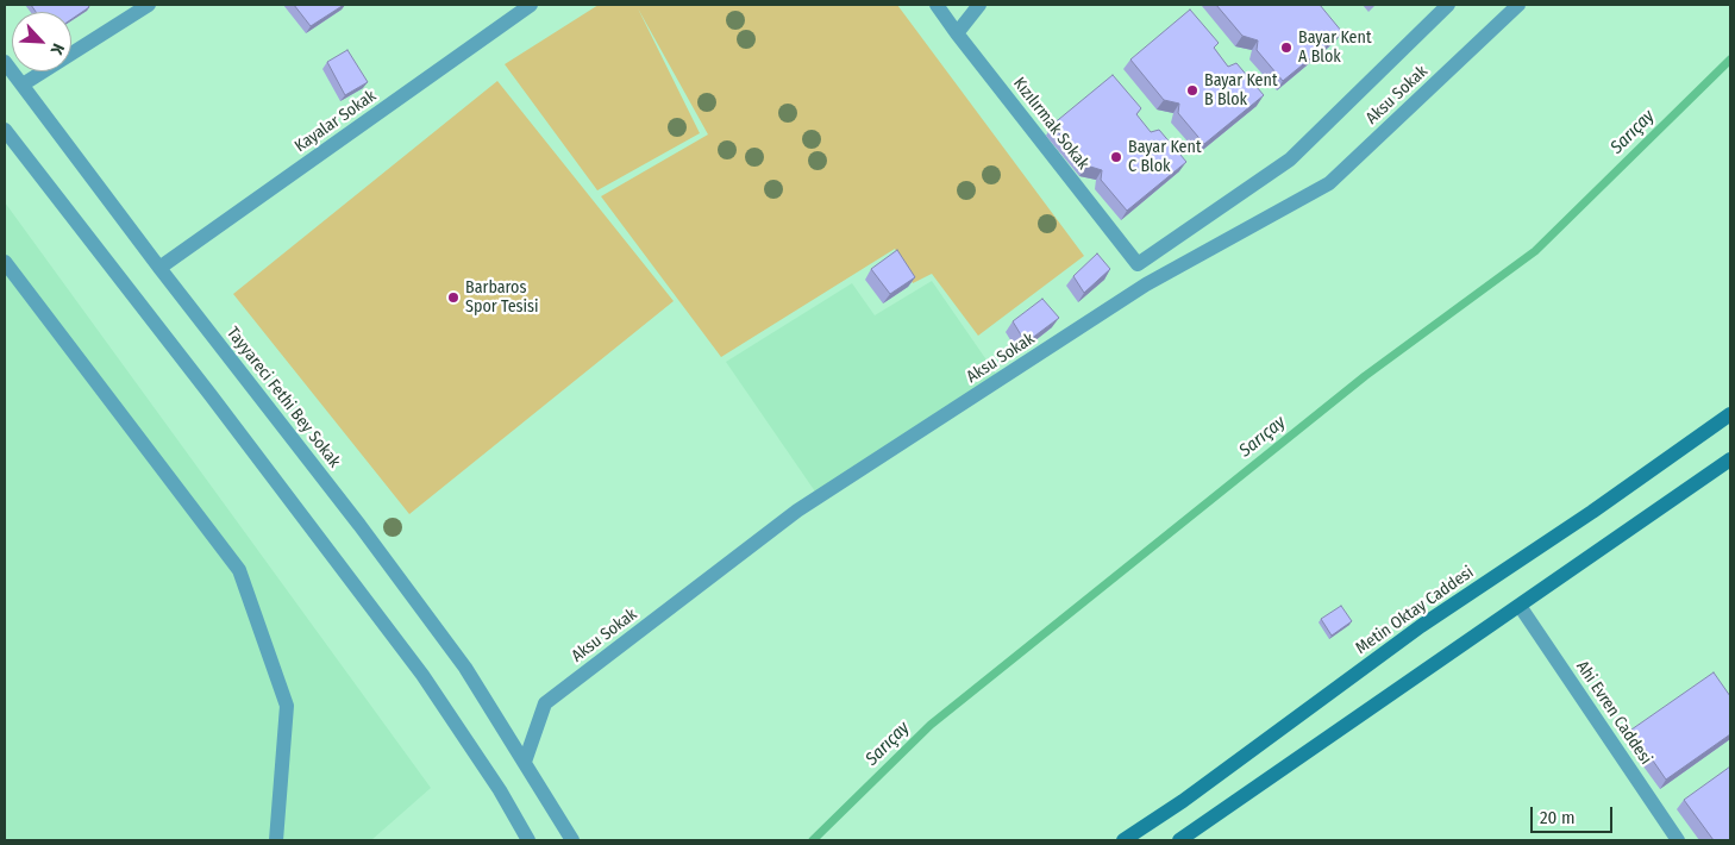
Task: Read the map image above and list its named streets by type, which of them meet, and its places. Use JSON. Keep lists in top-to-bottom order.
{
  "streets": {
    "main road": ["Metin Oktay Caddesi"],
    "street": [
      "Aksu Sokak",
      "Kayalar Sokak",
      "Kızılırmak Sokak",
      "Tayyareci Fethi Bey Sokak",
      "Ahi Evren Caddesi"
    ]
  },
  "crossings": [
    ["Aksu Sokak", "Kızılırmak Sokak"],
    ["Aksu Sokak", "Tayyareci Fethi Bey Sokak"],
    ["Kayalar Sokak", "Tayyareci Fethi Bey Sokak"]
  ],
  "water": ["Sarıçay"],
  "places": [
    "Bayar Kent A Blok",
    "Bayar Kent B Blok",
    "Bayar Kent C Blok",
    "Barbaros Spor Tesisi"
  ],
  "scale_bar": "20 m",
  "north": "bottom right"
}
